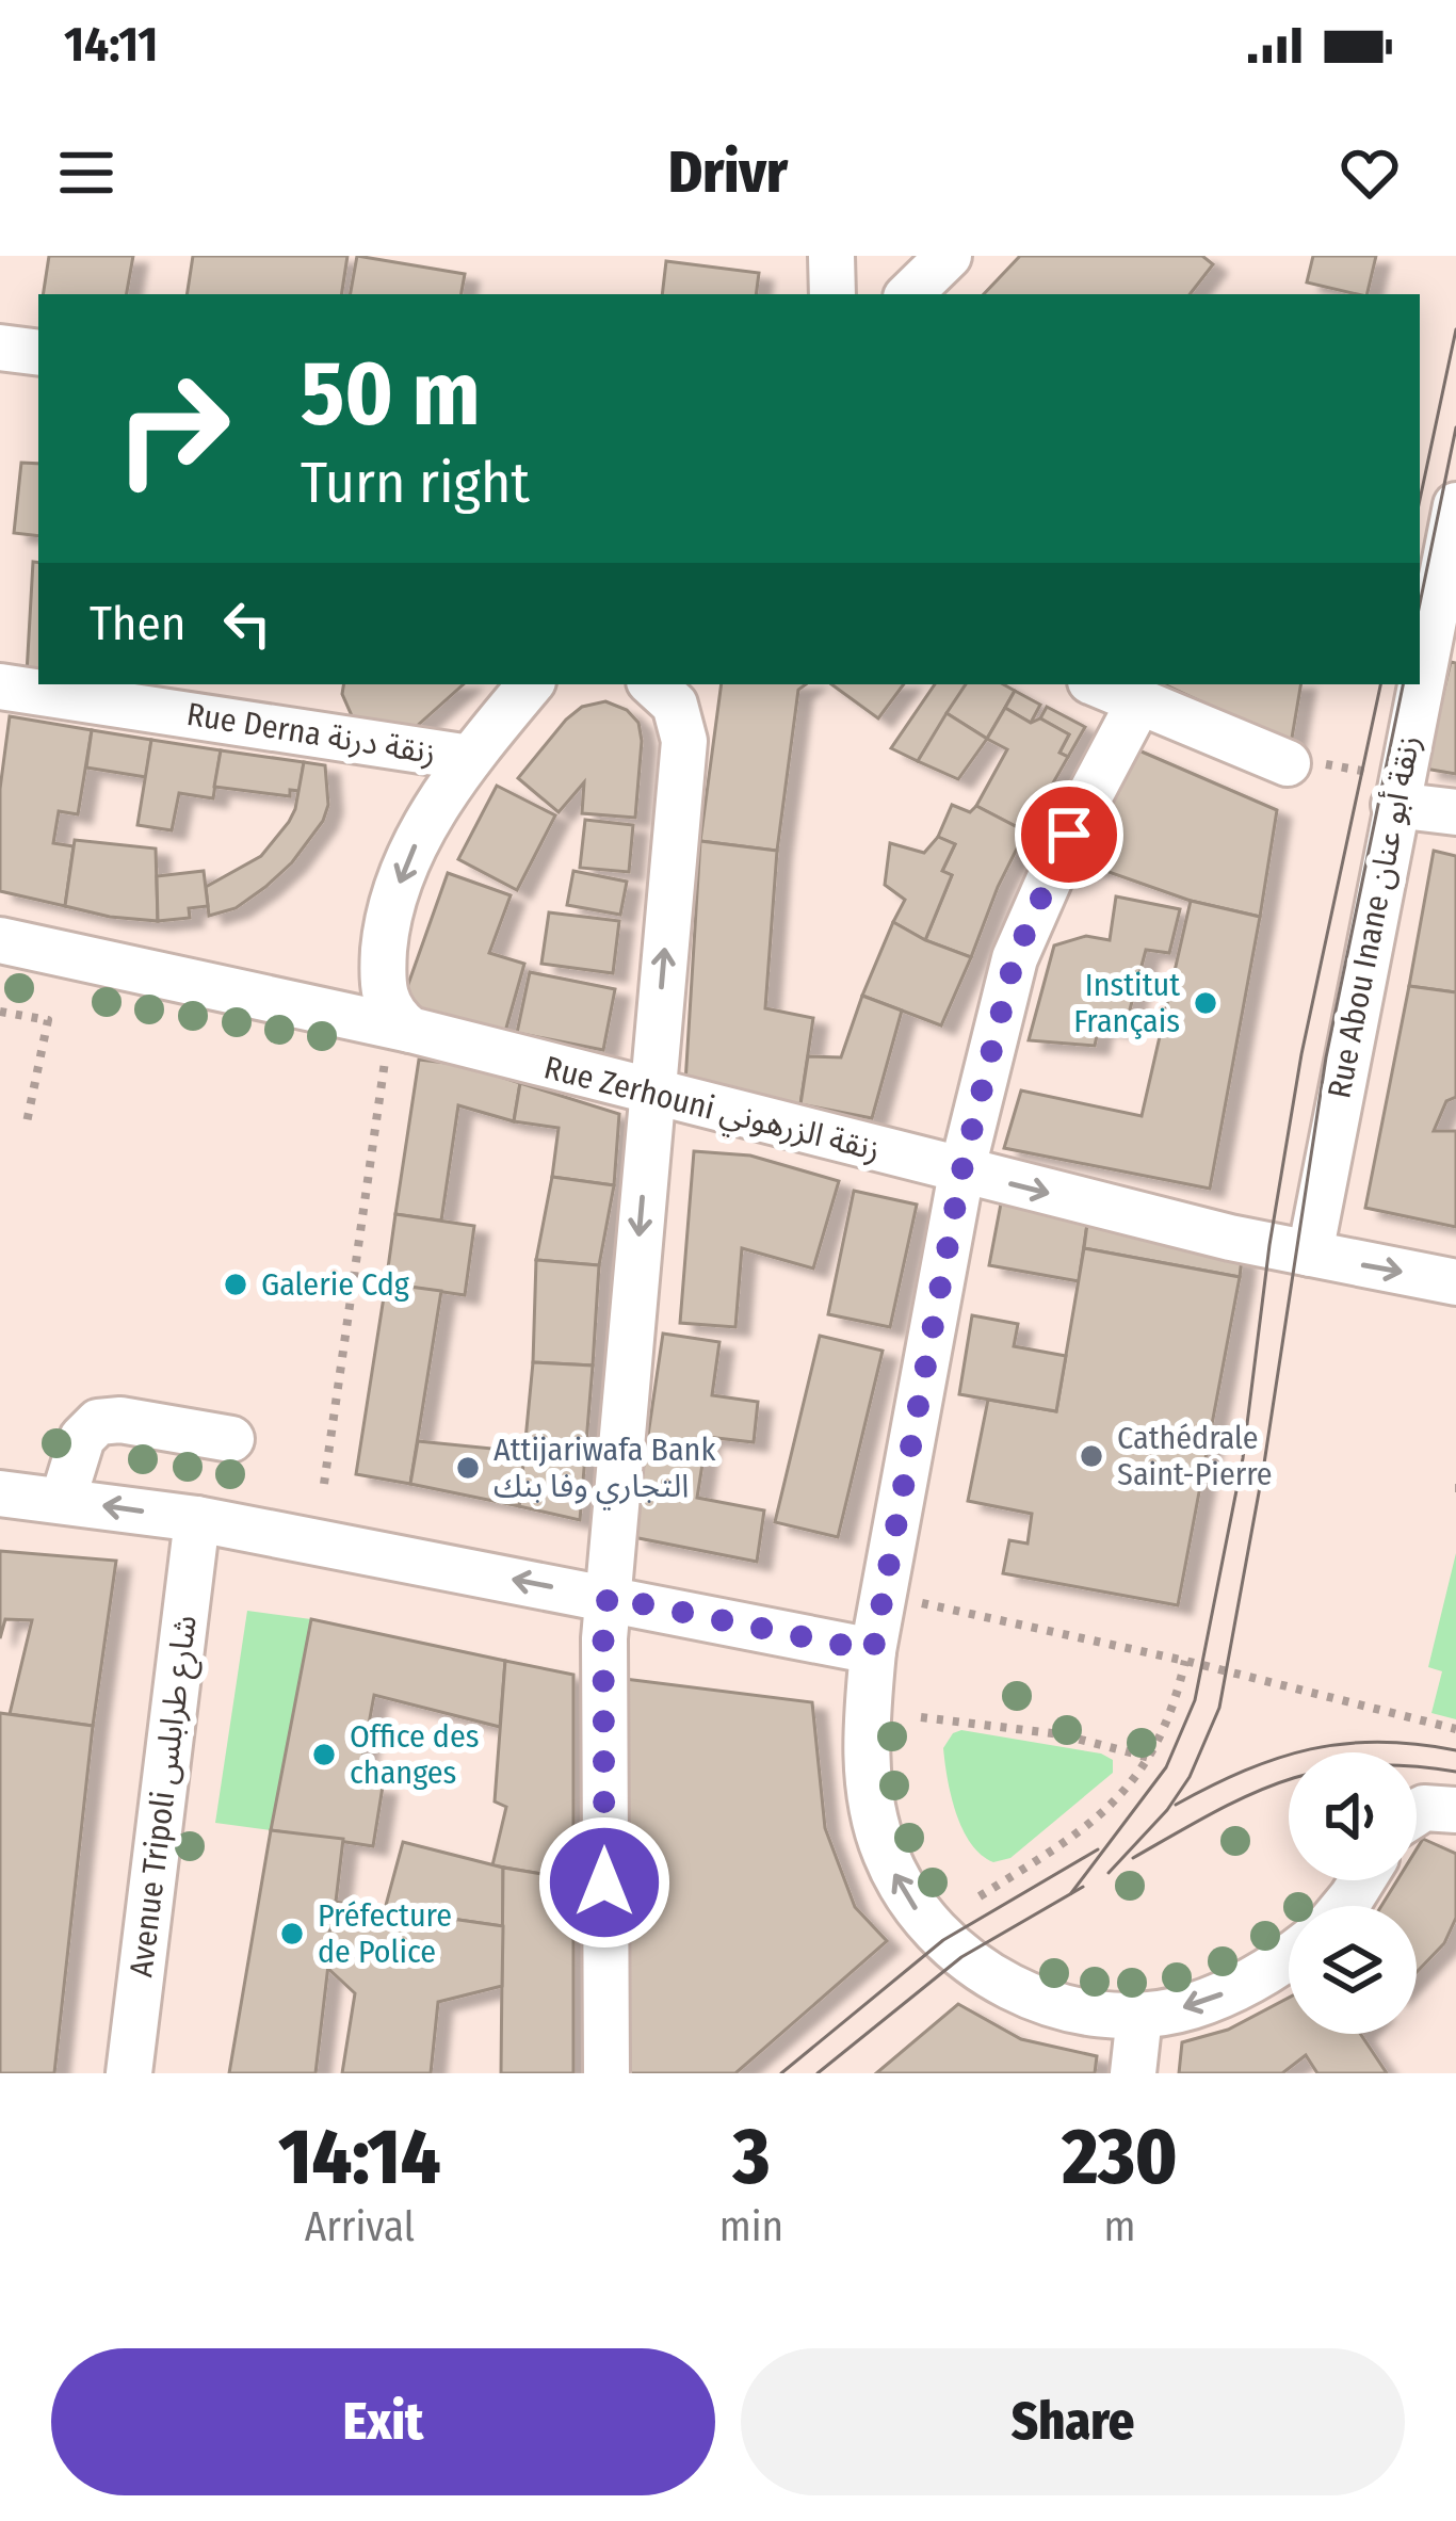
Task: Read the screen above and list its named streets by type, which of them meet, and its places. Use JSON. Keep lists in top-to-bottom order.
{
  "streets": {
    "street": [
      "Rue Derna زنقة درنة",
      "Rue Abou Inane زنقة أبو عنان",
      "Rue Zerhouni زنقة الزرهوني",
      "Avenue Tripoli شارع طرابلس"
    ]
  },
  "crossings": [
    ["Rue Abou Inane زنقة أبو عنان", "Rue Zerhouni زنقة الزرهوني"]
  ],
  "places": [
    "Institut Français",
    "Galerie Cdg",
    "Cathédrale Saint-Pierre",
    "Attijariwafa Bank التجاري وفا بنك",
    "Office des changes",
    "Préfecture de Police"
  ],
  "page": {
    "status": "14:11",
    "header": "Drivr",
    "turn": ["50 m", "Turn right"],
    "then": "Then",
    "eta": [
      "14:14",
      "Arrival",
      "3",
      "min",
      "230",
      "m"
    ],
    "buttons": ["Exit", "Share"]
  }
}
